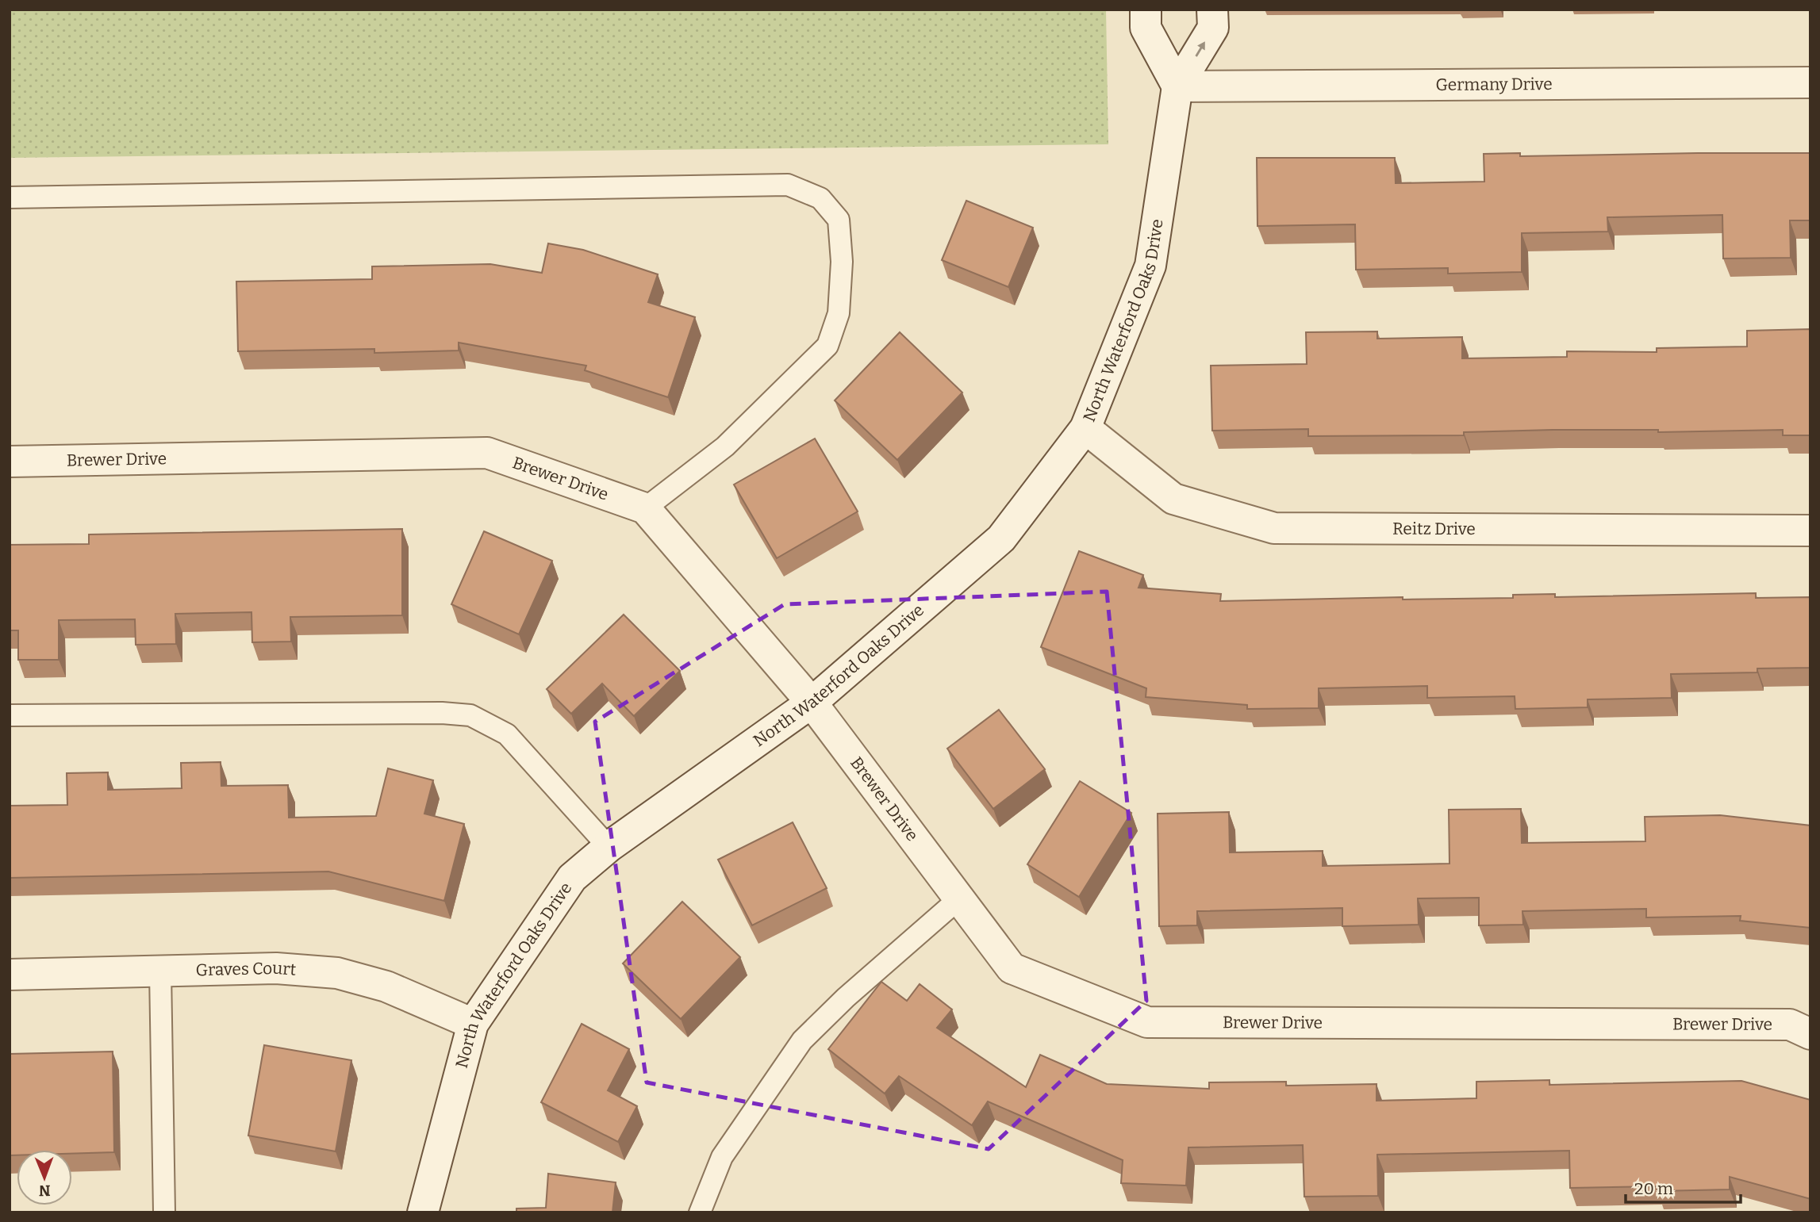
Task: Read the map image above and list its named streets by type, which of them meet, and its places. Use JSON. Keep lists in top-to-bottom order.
{
  "streets": {
    "street": [
      "Germany Drive",
      "North Waterford Oaks Drive",
      "Brewer Drive",
      "Reitz Drive",
      "Graves Court"
    ]
  },
  "crossings": [
    ["Germany Drive", "North Waterford Oaks Drive"],
    ["North Waterford Oaks Drive", "Brewer Drive"],
    ["North Waterford Oaks Drive", "Reitz Drive"],
    ["North Waterford Oaks Drive", "Graves Court"]
  ],
  "scale_bar": "20 m",
  "north": "bottom"
}
